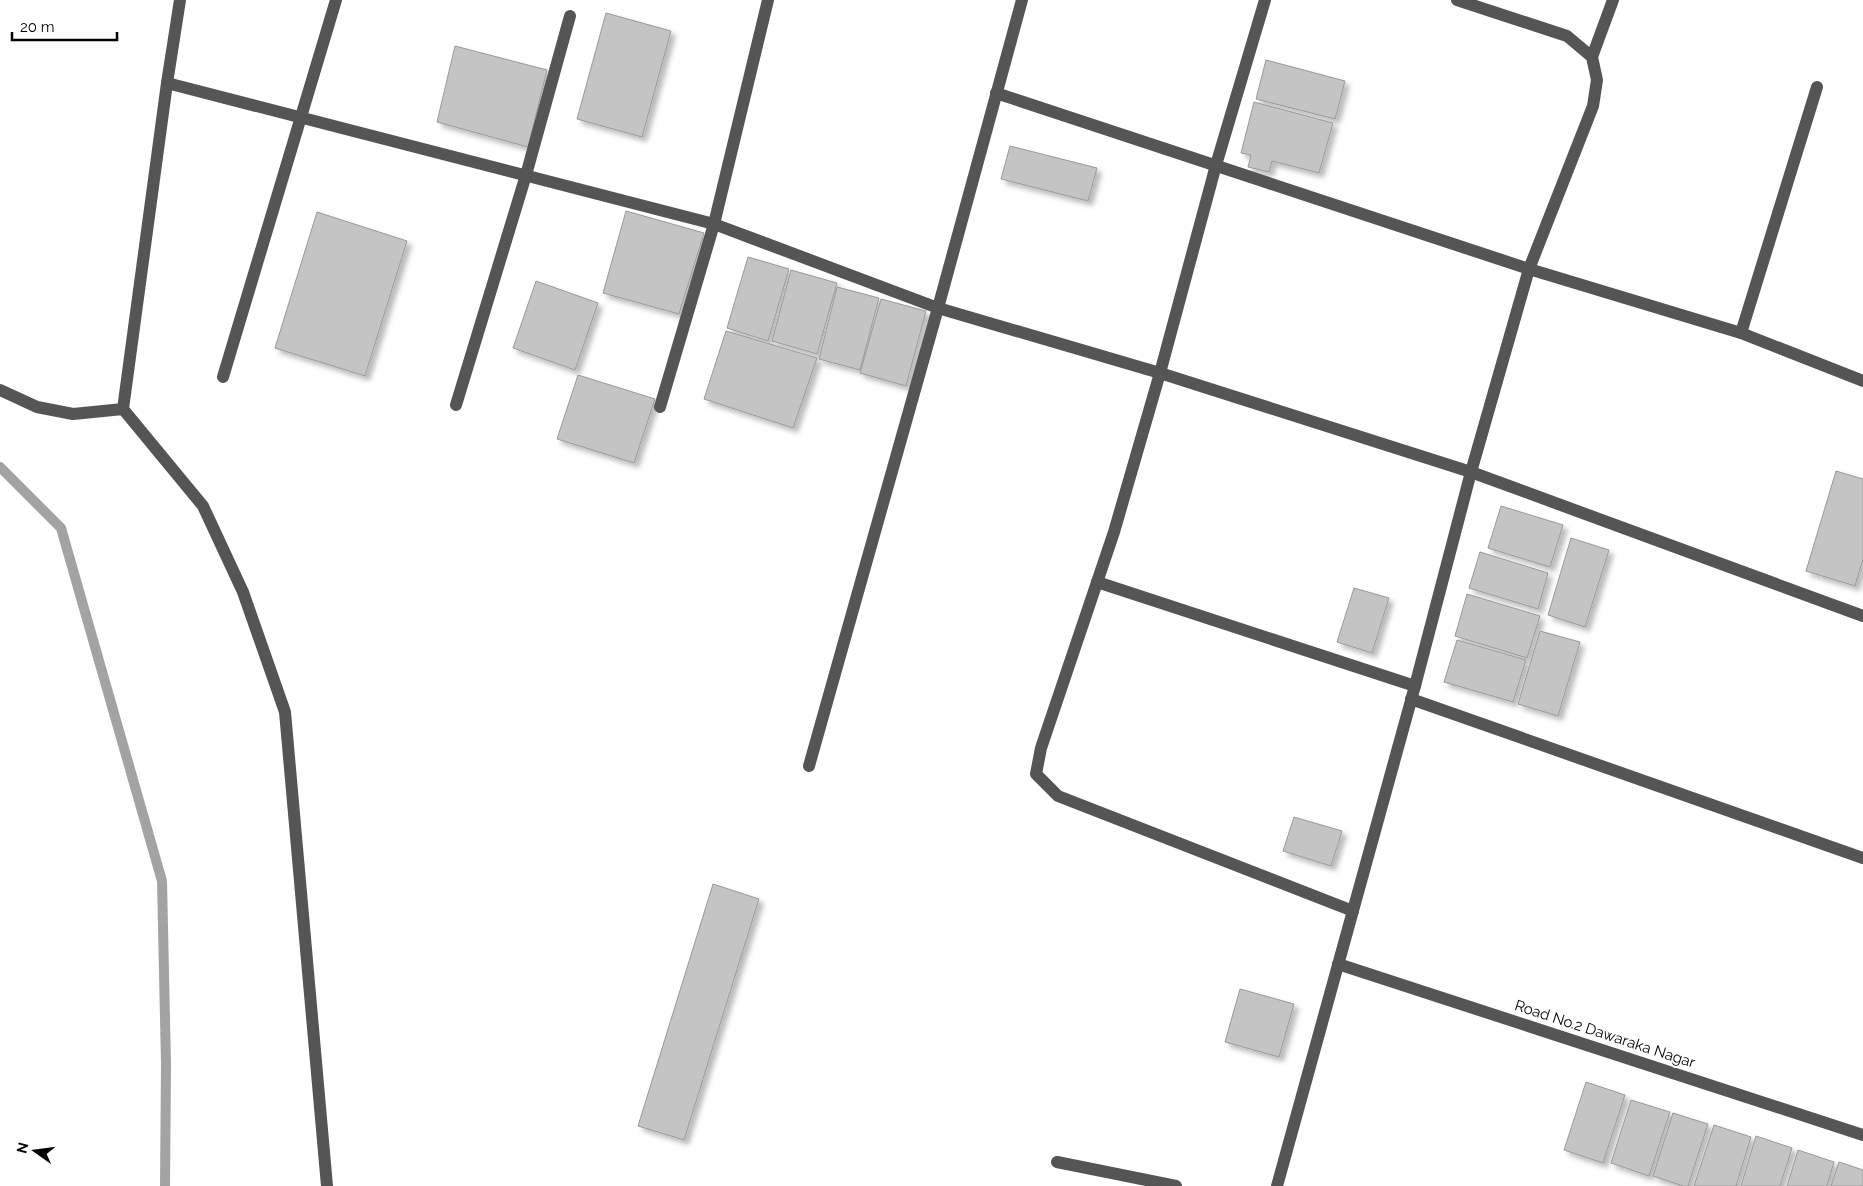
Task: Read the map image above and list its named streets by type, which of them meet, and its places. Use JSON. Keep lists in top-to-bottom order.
{
  "streets": {
    "street": ["Road No.2 Dawaraka Nagar"]
  },
  "scale_bar": "20 m",
  "north": "left"
}
